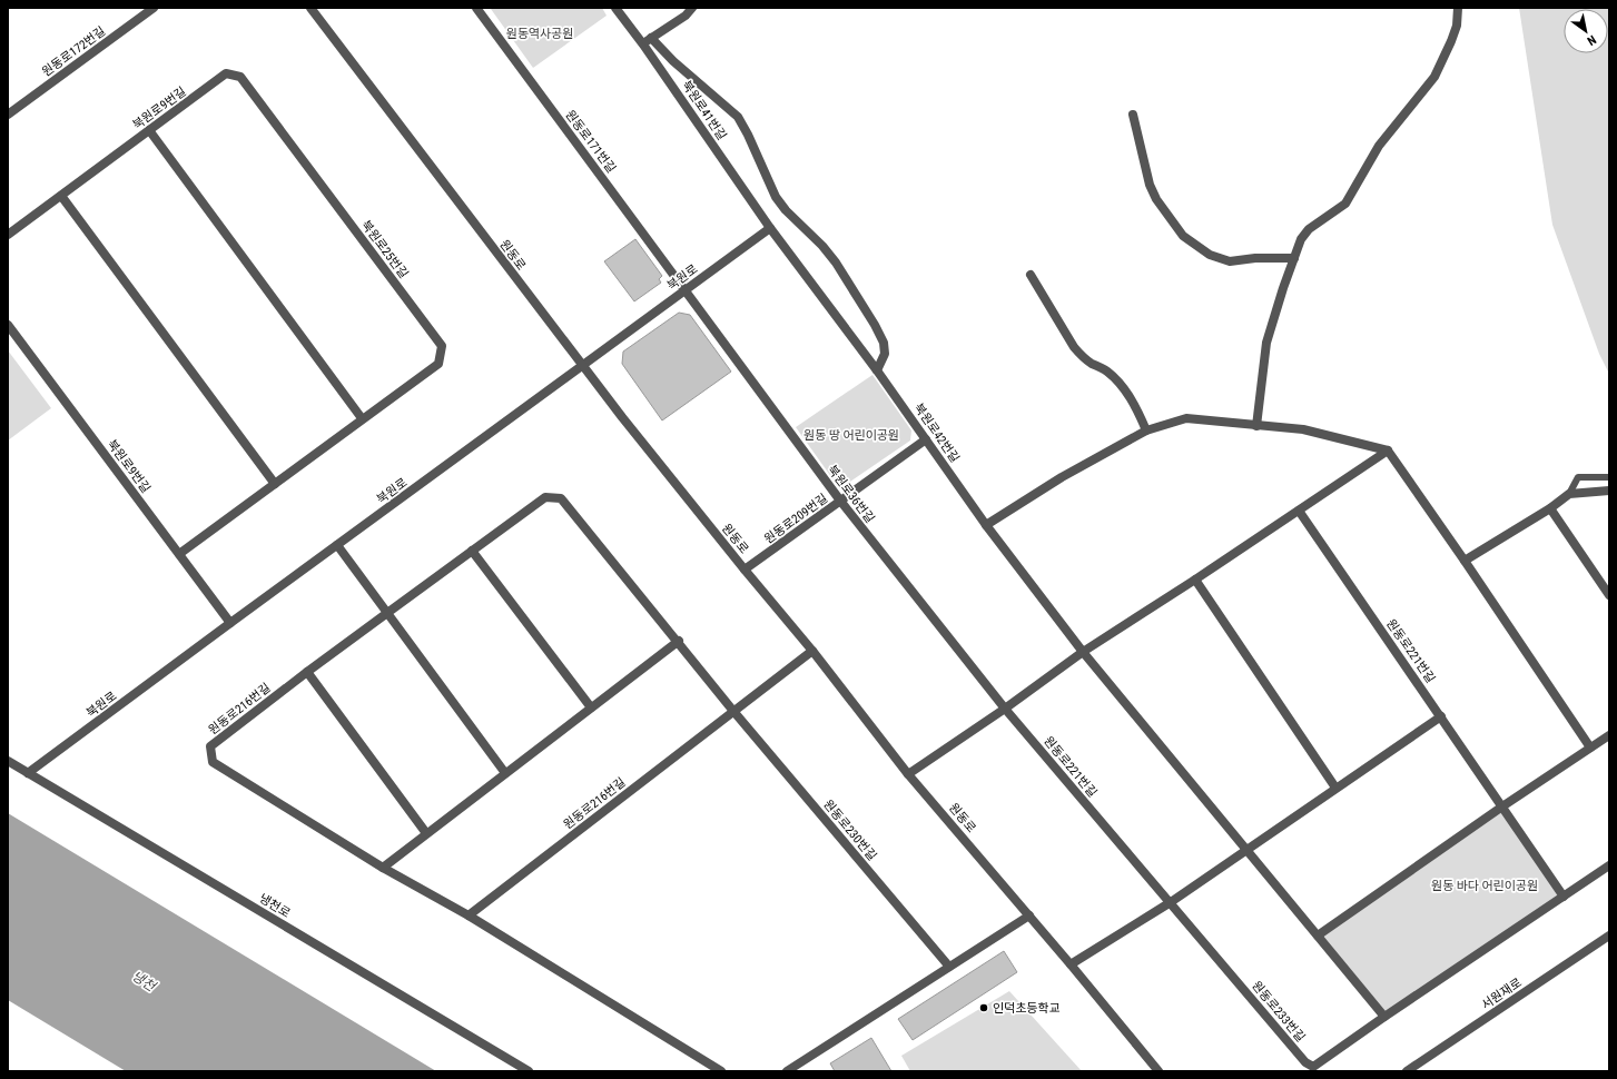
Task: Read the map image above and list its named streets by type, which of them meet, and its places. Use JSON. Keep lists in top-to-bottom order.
{
  "streets": {
    "street": [
      "원동로172번길",
      "북원로9번길",
      "북원로41번길",
      "원동로171번길",
      "북원로25번길",
      "원동로",
      "북원로",
      "북원로42번길",
      "북원로36번길",
      "원동로209번길",
      "원동로221번길",
      "원동로216번길",
      "원동로230번길",
      "냉천로",
      "서원재로",
      "원동로233번길"
    ]
  },
  "crossings": [
    ["북원로9번길", "북원로25번길"],
    ["북원로9번길", "북원로"],
    ["북원로41번길", "북원로"],
    ["북원로41번길", "북원로42번길"],
    ["원동로171번길", "북원로"],
    ["원동로171번길", "북원로36번길"],
    ["원동로", "북원로"],
    ["원동로", "원동로209번길"],
    ["원동로", "원동로216번길"],
    ["북원로", "북원로42번길"],
    ["북원로", "북원로36번길"],
    ["북원로", "냉천로"],
    ["북원로42번길", "원동로209번길"],
    ["북원로36번길", "원동로209번길"],
    ["북원로36번길", "원동로221번길"],
    ["원동로221번길", "원동로233번길"],
    ["원동로216번길", "원동로230번길"]
  ],
  "water": ["냉천"],
  "parks": ["원동역사공원", "원동 땅 어린이공원", "원동 바다 어린이공원"],
  "places": ["인덕초등학교"],
  "north": "bottom right"
}
